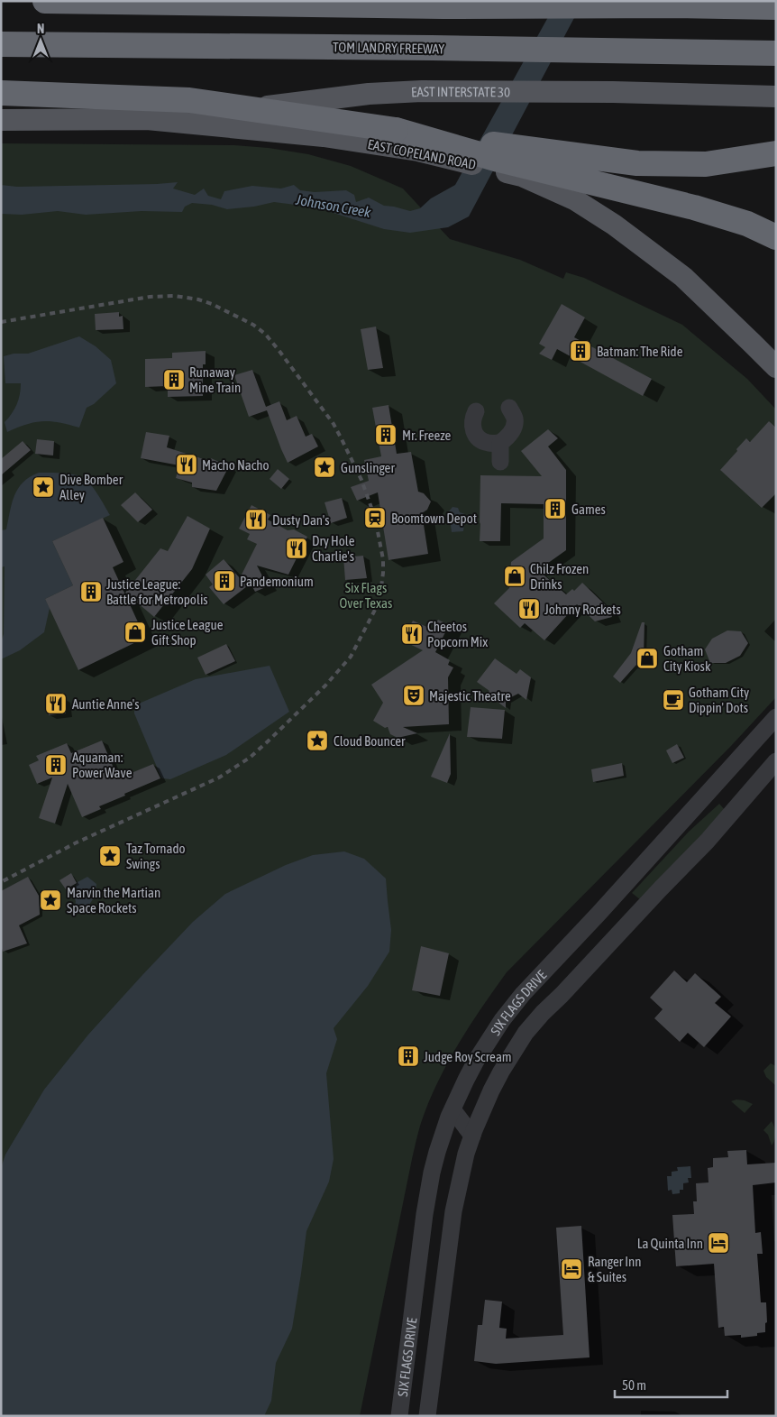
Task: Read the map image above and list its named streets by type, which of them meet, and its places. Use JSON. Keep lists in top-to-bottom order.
{
  "streets": {
    "highway": ["TOM LANDRY FREEWAY"],
    "main road": ["EAST INTERSTATE 30", "EAST COPELAND ROAD"],
    "street": ["SIX FLAGS DRIVE"]
  },
  "crossings": [
    ["EAST INTERSTATE 30", "EAST COPELAND ROAD"]
  ],
  "water": ["Johnson Creek"],
  "parks": ["Six Flags Over Texas"],
  "places": {
    "building": [
      "Batman: The Ride",
      "Runaway Mine Train",
      "Mr. Freeze",
      "Games",
      "Pandemonium",
      "Justice League: Battle for Metropolis",
      "Aquaman: Power Wave",
      "Judge Roy Scream"
    ],
    "restaurant": [
      "Macho Nacho",
      "Dusty Dan's",
      "Dry Hole Charlie's",
      "Johnny Rockets",
      "Cheetos Popcorn Mix",
      "Auntie Anne's"
    ],
    "place": [
      "Gunslinger",
      "Dive Bomber Alley",
      "Cloud Bouncer",
      "Taz Tornado Swings",
      "Marvin the Martian Space Rockets"
    ],
    "station": ["Boomtown Depot"],
    "shop": ["Chilz Frozen Drinks", "Justice League Gift Shop", "Gotham City Kiosk"],
    "theatre": ["Majestic Theatre"],
    "cafe": ["Gotham City Dippin' Dots"],
    "hotel": ["La Quinta Inn", "Ranger Inn & Suites"]
  },
  "scale_bar": "50 m",
  "north": "top"
}
